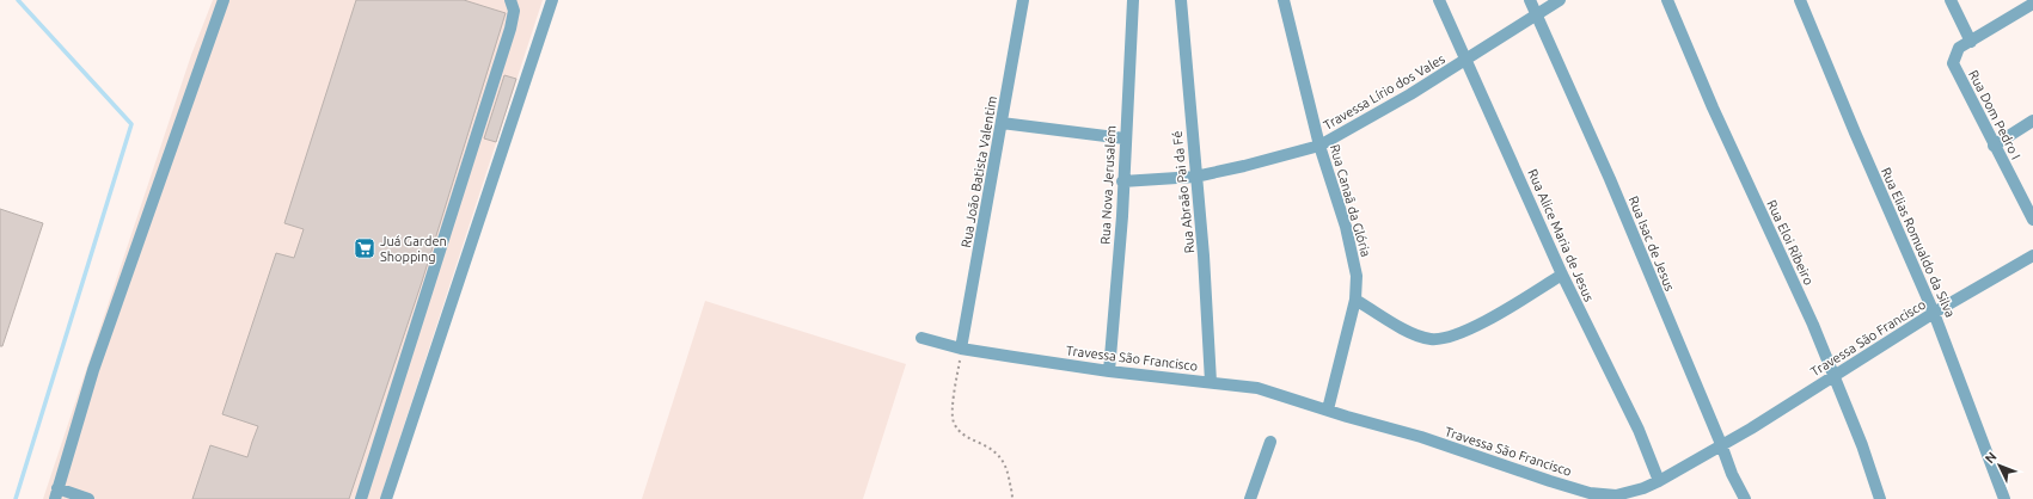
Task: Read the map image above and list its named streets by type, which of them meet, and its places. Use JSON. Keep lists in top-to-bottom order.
{
  "streets": {
    "street": [
      "Travessa Lírio dos Vales",
      "Rua Dom Pedro I",
      "Rua João Batista Valentim",
      "Rua Nova Jerusalém",
      "Rua Abraão Pai da Fé",
      "Rua Canaã da Glória",
      "Rua Alice Maria de Jesus",
      "Rua Eloi Ribeiro",
      "Rua Elias Romualdo da Silva",
      "Rua Isac de Jesus",
      "Travessa São Francisco"
    ]
  },
  "crossings": [
    ["Travessa Lírio dos Vales", "Rua Nova Jerusalém"],
    ["Travessa Lírio dos Vales", "Rua Abraão Pai da Fé"],
    ["Travessa Lírio dos Vales", "Rua Canaã da Glória"],
    ["Travessa Lírio dos Vales", "Rua Alice Maria de Jesus"],
    ["Travessa Lírio dos Vales", "Rua Isac de Jesus"],
    ["Rua João Batista Valentim", "Travessa São Francisco"],
    ["Rua Nova Jerusalém", "Travessa São Francisco"],
    ["Rua Abraão Pai da Fé", "Travessa São Francisco"],
    ["Rua Canaã da Glória", "Travessa São Francisco"],
    ["Rua Alice Maria de Jesus", "Travessa São Francisco"],
    ["Rua Eloi Ribeiro", "Travessa São Francisco"],
    ["Rua Elias Romualdo da Silva", "Travessa São Francisco"],
    ["Rua Isac de Jesus", "Travessa São Francisco"]
  ],
  "places": {
    "supermarket": ["Juá Garden Shopping"]
  },
  "north": "top left"
}
